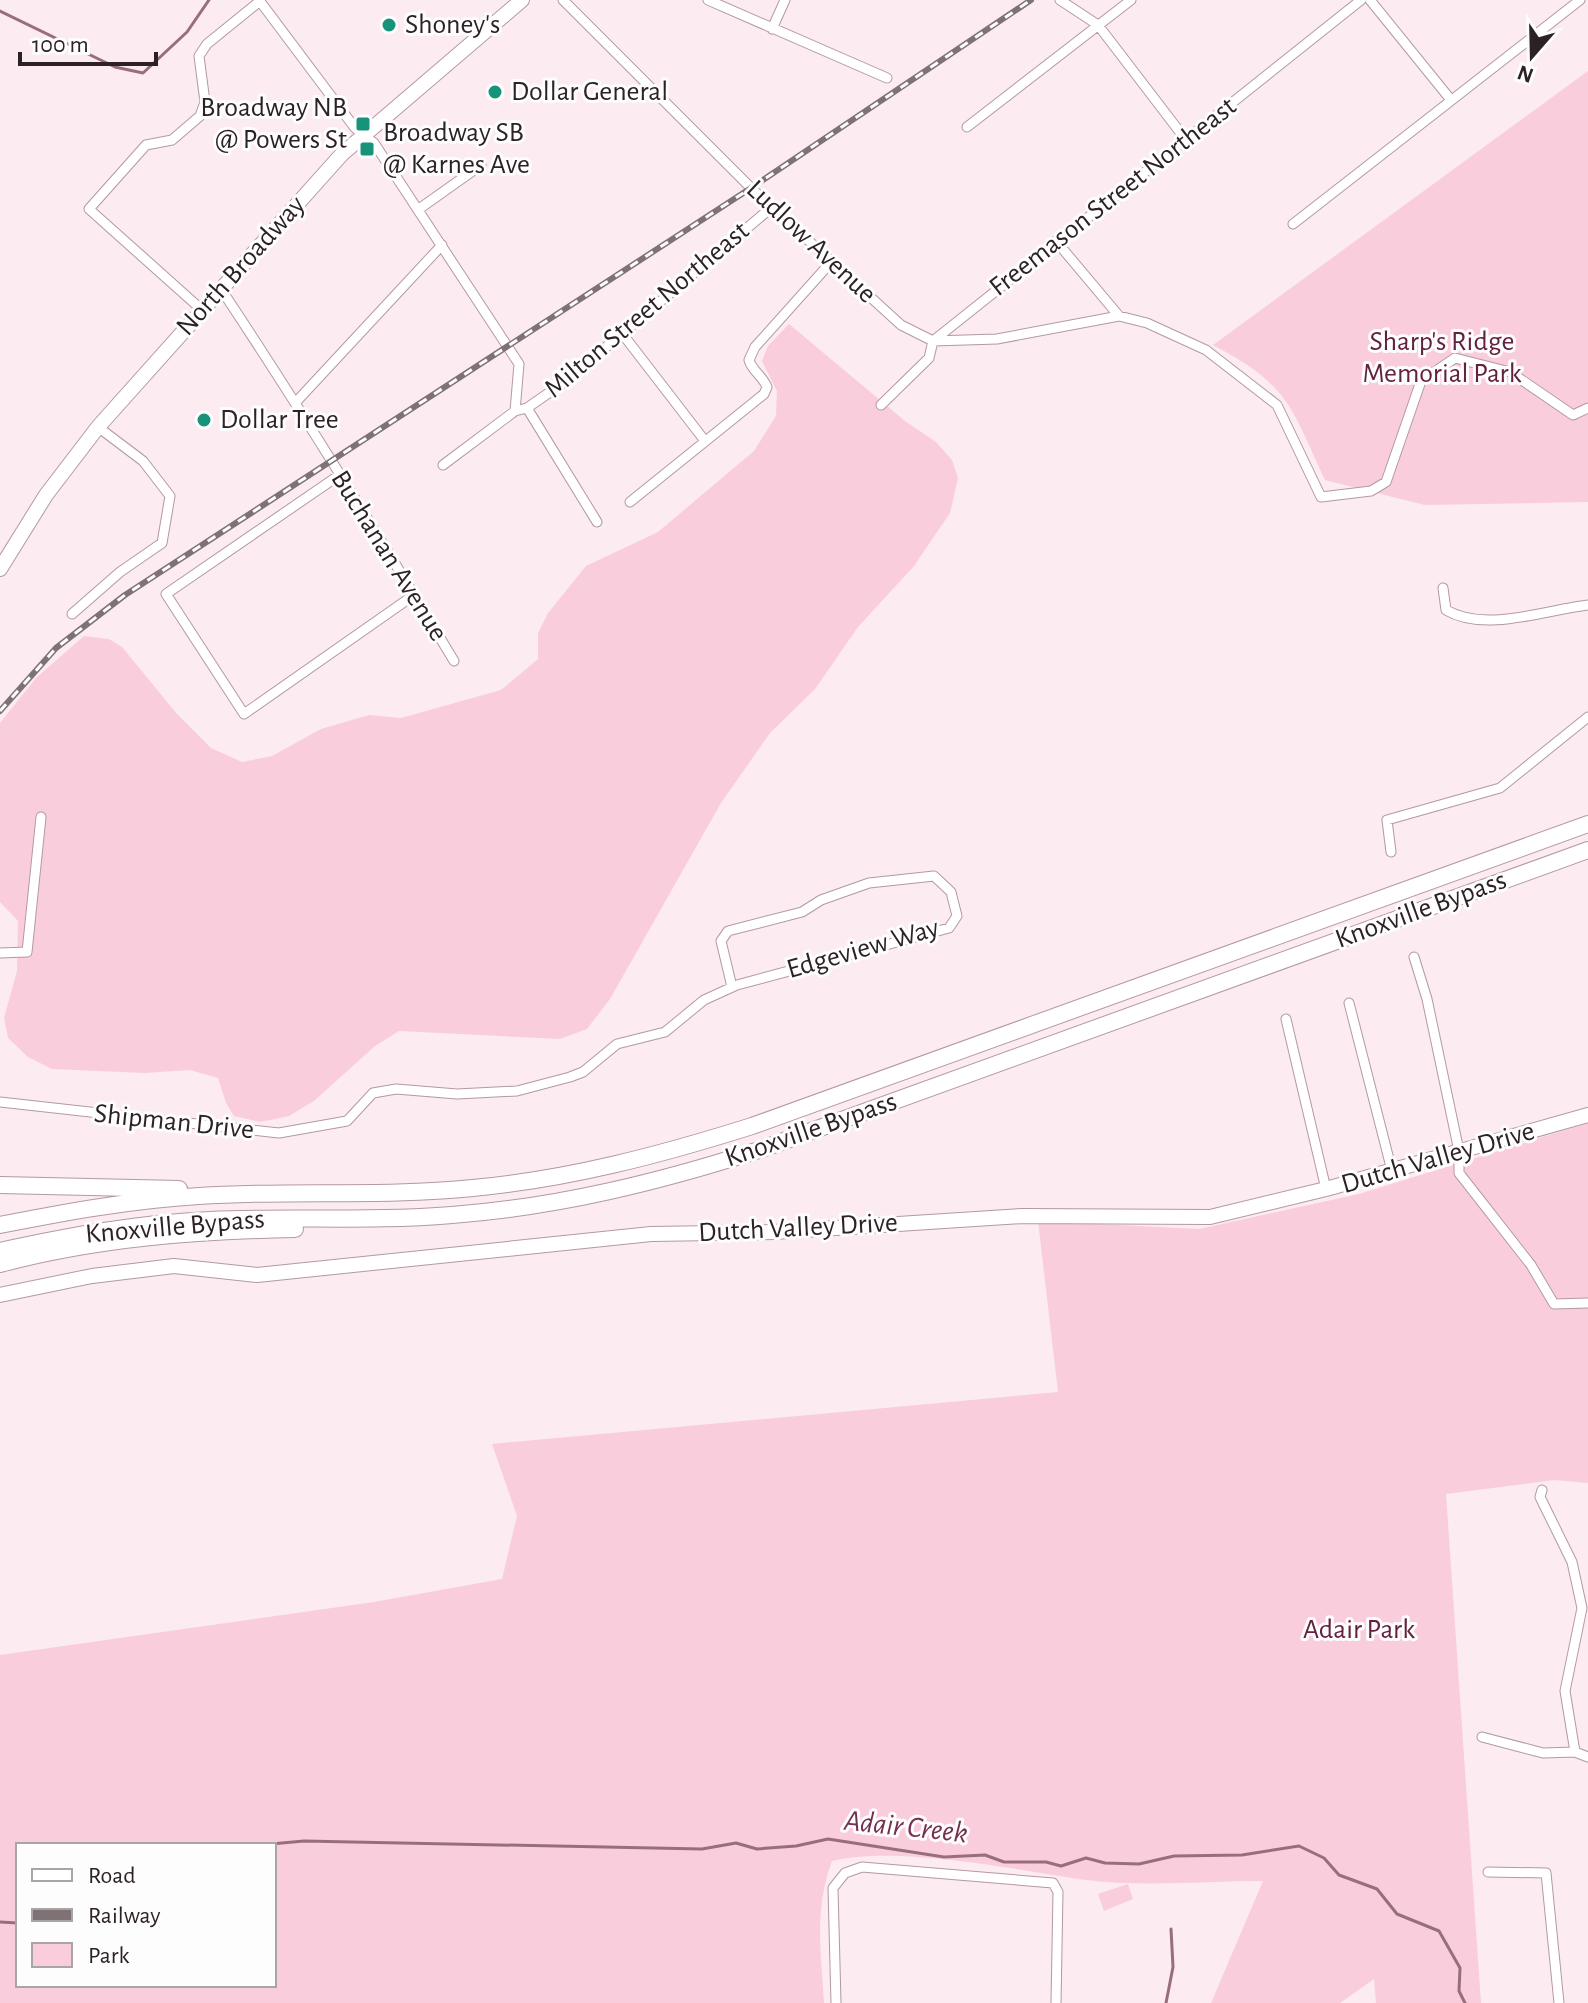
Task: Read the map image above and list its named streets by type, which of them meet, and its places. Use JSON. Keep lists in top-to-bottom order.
{
  "streets": {
    "highway": ["Knoxville Bypass"],
    "street": [
      "Freemason Street Northeast",
      "Ludlow Avenue",
      "North Broadway",
      "Milton Street Northeast",
      "Buchanan Avenue",
      "Edgeview Way",
      "Shipman Drive",
      "Dutch Valley Drive"
    ]
  },
  "crossings": [
    ["Freemason Street Northeast", "Ludlow Avenue"],
    ["Ludlow Avenue", "Milton Street Northeast"],
    ["North Broadway", "Buchanan Avenue"],
    ["Edgeview Way", "Shipman Drive"]
  ],
  "water": ["Adair Creek"],
  "parks": ["Sharp's Ridge Memorial Park", "Adair Park"],
  "places": {
    "other": ["Shoney's", "Dollar General", "Dollar Tree"],
    "transit": ["Broadway NB @ Powers St", "Broadway SB @ Karnes Ave"]
  },
  "legend": ["Road", "Railway", "Park"],
  "scale_bar": "100 m",
  "north": "bottom"
}
